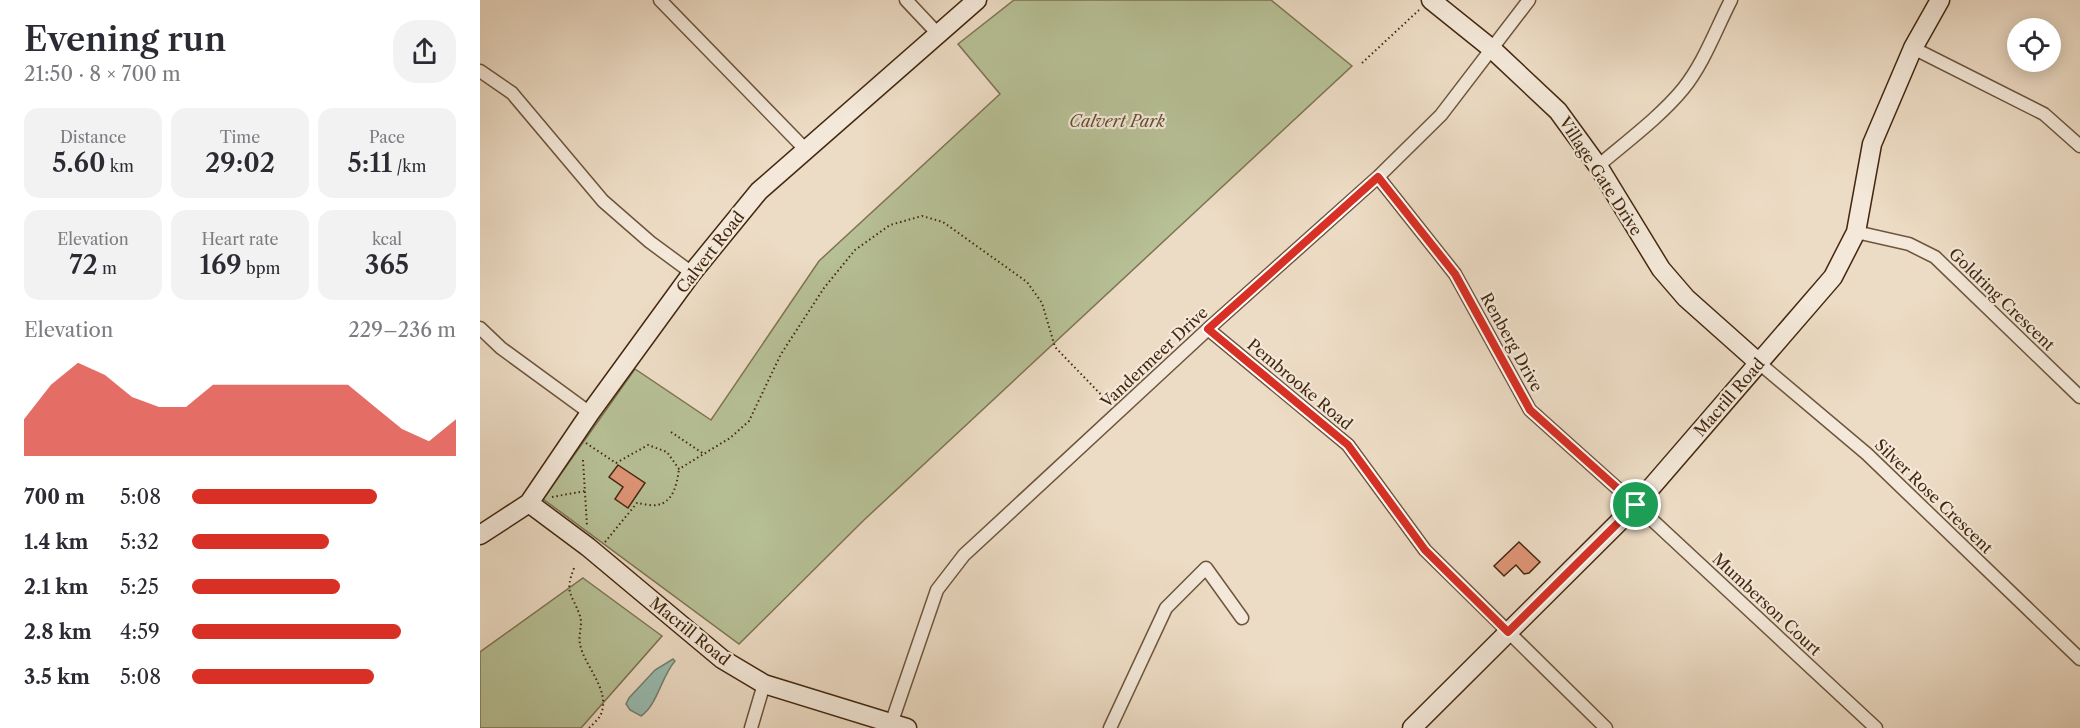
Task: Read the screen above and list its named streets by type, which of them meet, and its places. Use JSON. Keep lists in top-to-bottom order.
{
  "streets": {
    "street": [
      "Village Gate Drive",
      "Calvert Road",
      "Goldring Crescent",
      "Renberg Drive",
      "Vandermeer Drive",
      "Pembrooke Road",
      "Macrill Road",
      "Silver Rose Crescent",
      "Mumberson Court"
    ]
  },
  "crossings": [
    ["Village Gate Drive", "Vandermeer Drive"],
    ["Village Gate Drive", "Macrill Road"],
    ["Village Gate Drive", "Silver Rose Crescent"],
    ["Calvert Road", "Macrill Road"],
    ["Goldring Crescent", "Macrill Road"],
    ["Renberg Drive", "Vandermeer Drive"],
    ["Renberg Drive", "Macrill Road"],
    ["Renberg Drive", "Mumberson Court"],
    ["Vandermeer Drive", "Pembrooke Road"],
    ["Vandermeer Drive", "Macrill Road"],
    ["Pembrooke Road", "Macrill Road"],
    ["Macrill Road", "Silver Rose Crescent"],
    ["Macrill Road", "Mumberson Court"]
  ],
  "parks": ["Calvert Park"],
  "page": {
    "heading": ["Evening run", "21:50 · 8 × 700 m"],
    "stats": [
      ["Distance", "5.60 km"],
      ["Time", "29:02"],
      ["Pace", "5:11 /km"],
      ["Elevation", "72 m"],
      ["Heart rate", "169 bpm"],
      ["kcal", "365"]
    ],
    "chart": ["Elevation", "229–236 m"],
    "list": [
      {
        "name": "700 m",
        "note": "5:08"
      },
      {
        "name": "1.4 km",
        "note": "5:32"
      },
      {
        "name": "2.1 km",
        "note": "5:25"
      },
      {
        "name": "2.8 km",
        "note": "4:59"
      },
      {
        "name": "3.5 km",
        "note": "5:08"
      }
    ]
  }
}
